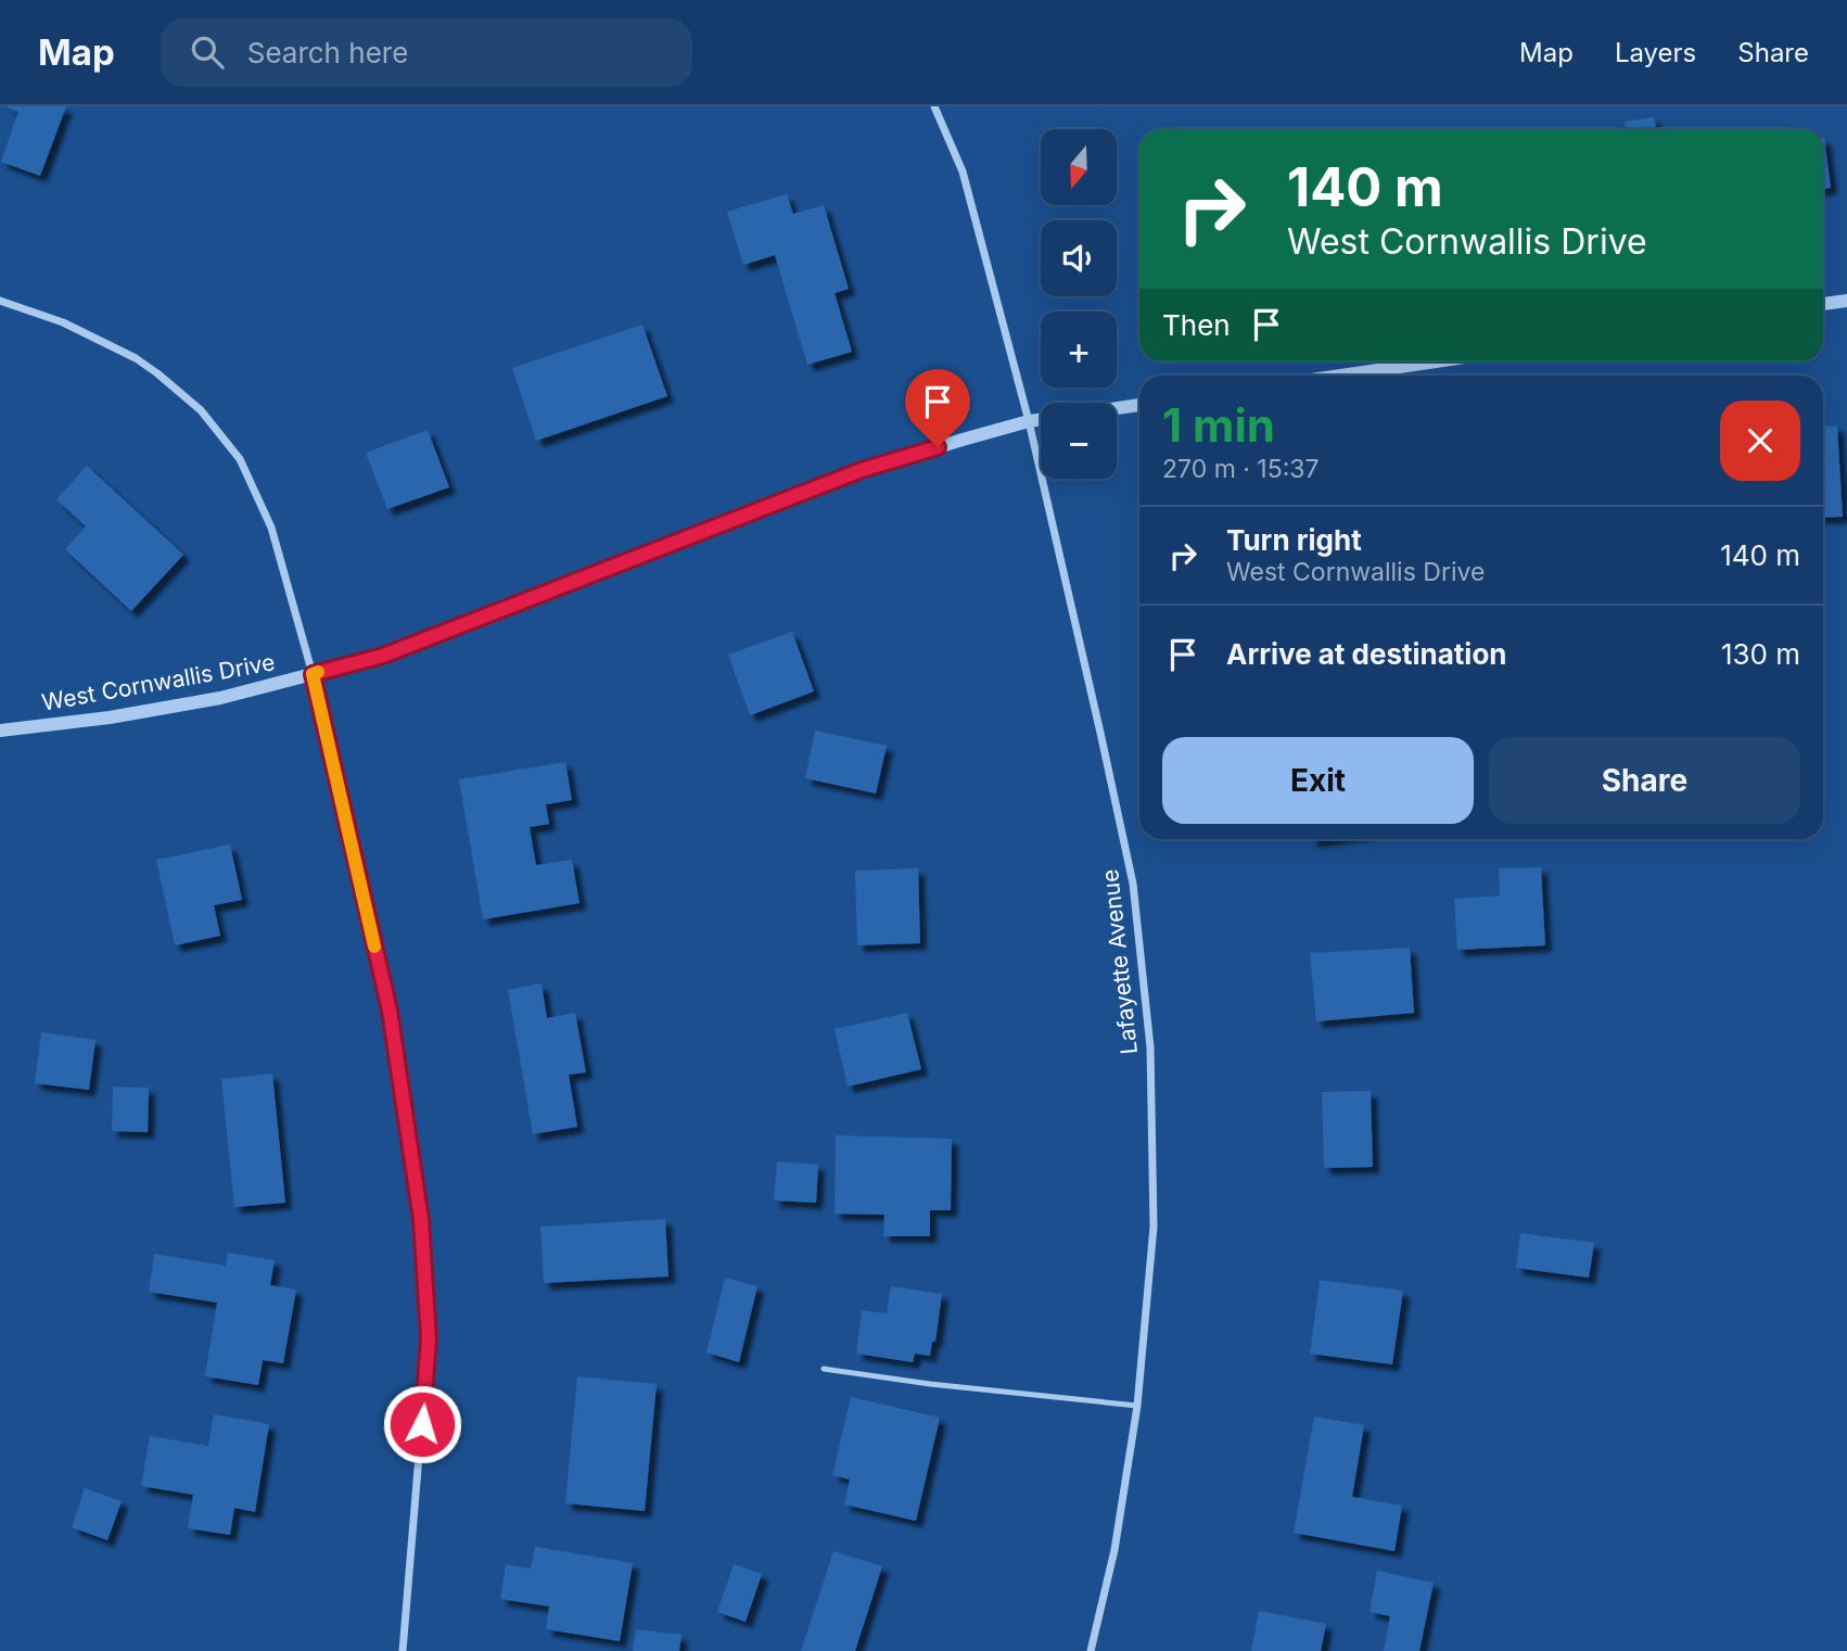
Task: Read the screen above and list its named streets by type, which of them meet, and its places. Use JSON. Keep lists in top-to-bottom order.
{
  "streets": {
    "street": ["West Cornwallis Drive", "Lafayette Avenue"]
  },
  "crossings": [
    ["West Cornwallis Drive", "Lafayette Avenue"]
  ],
  "north": "bottom",
  "page": {
    "header": "Map",
    "search": "Search here",
    "nav": ["Map", "Layers", "Share"],
    "map_buttons": ["+", "−"],
    "turn": ["140 m", "West Cornwallis Drive"],
    "then": "Then",
    "heading": ["1 min", "270 m · 15:37"],
    "list": [
      {
        "name": "Turn right",
        "note": "West Cornwallis Drive",
        "value": "140 m"
      },
      {
        "name": "Arrive at destination",
        "value": "130 m"
      }
    ],
    "buttons": ["Exit", "Share"]
  }
}
